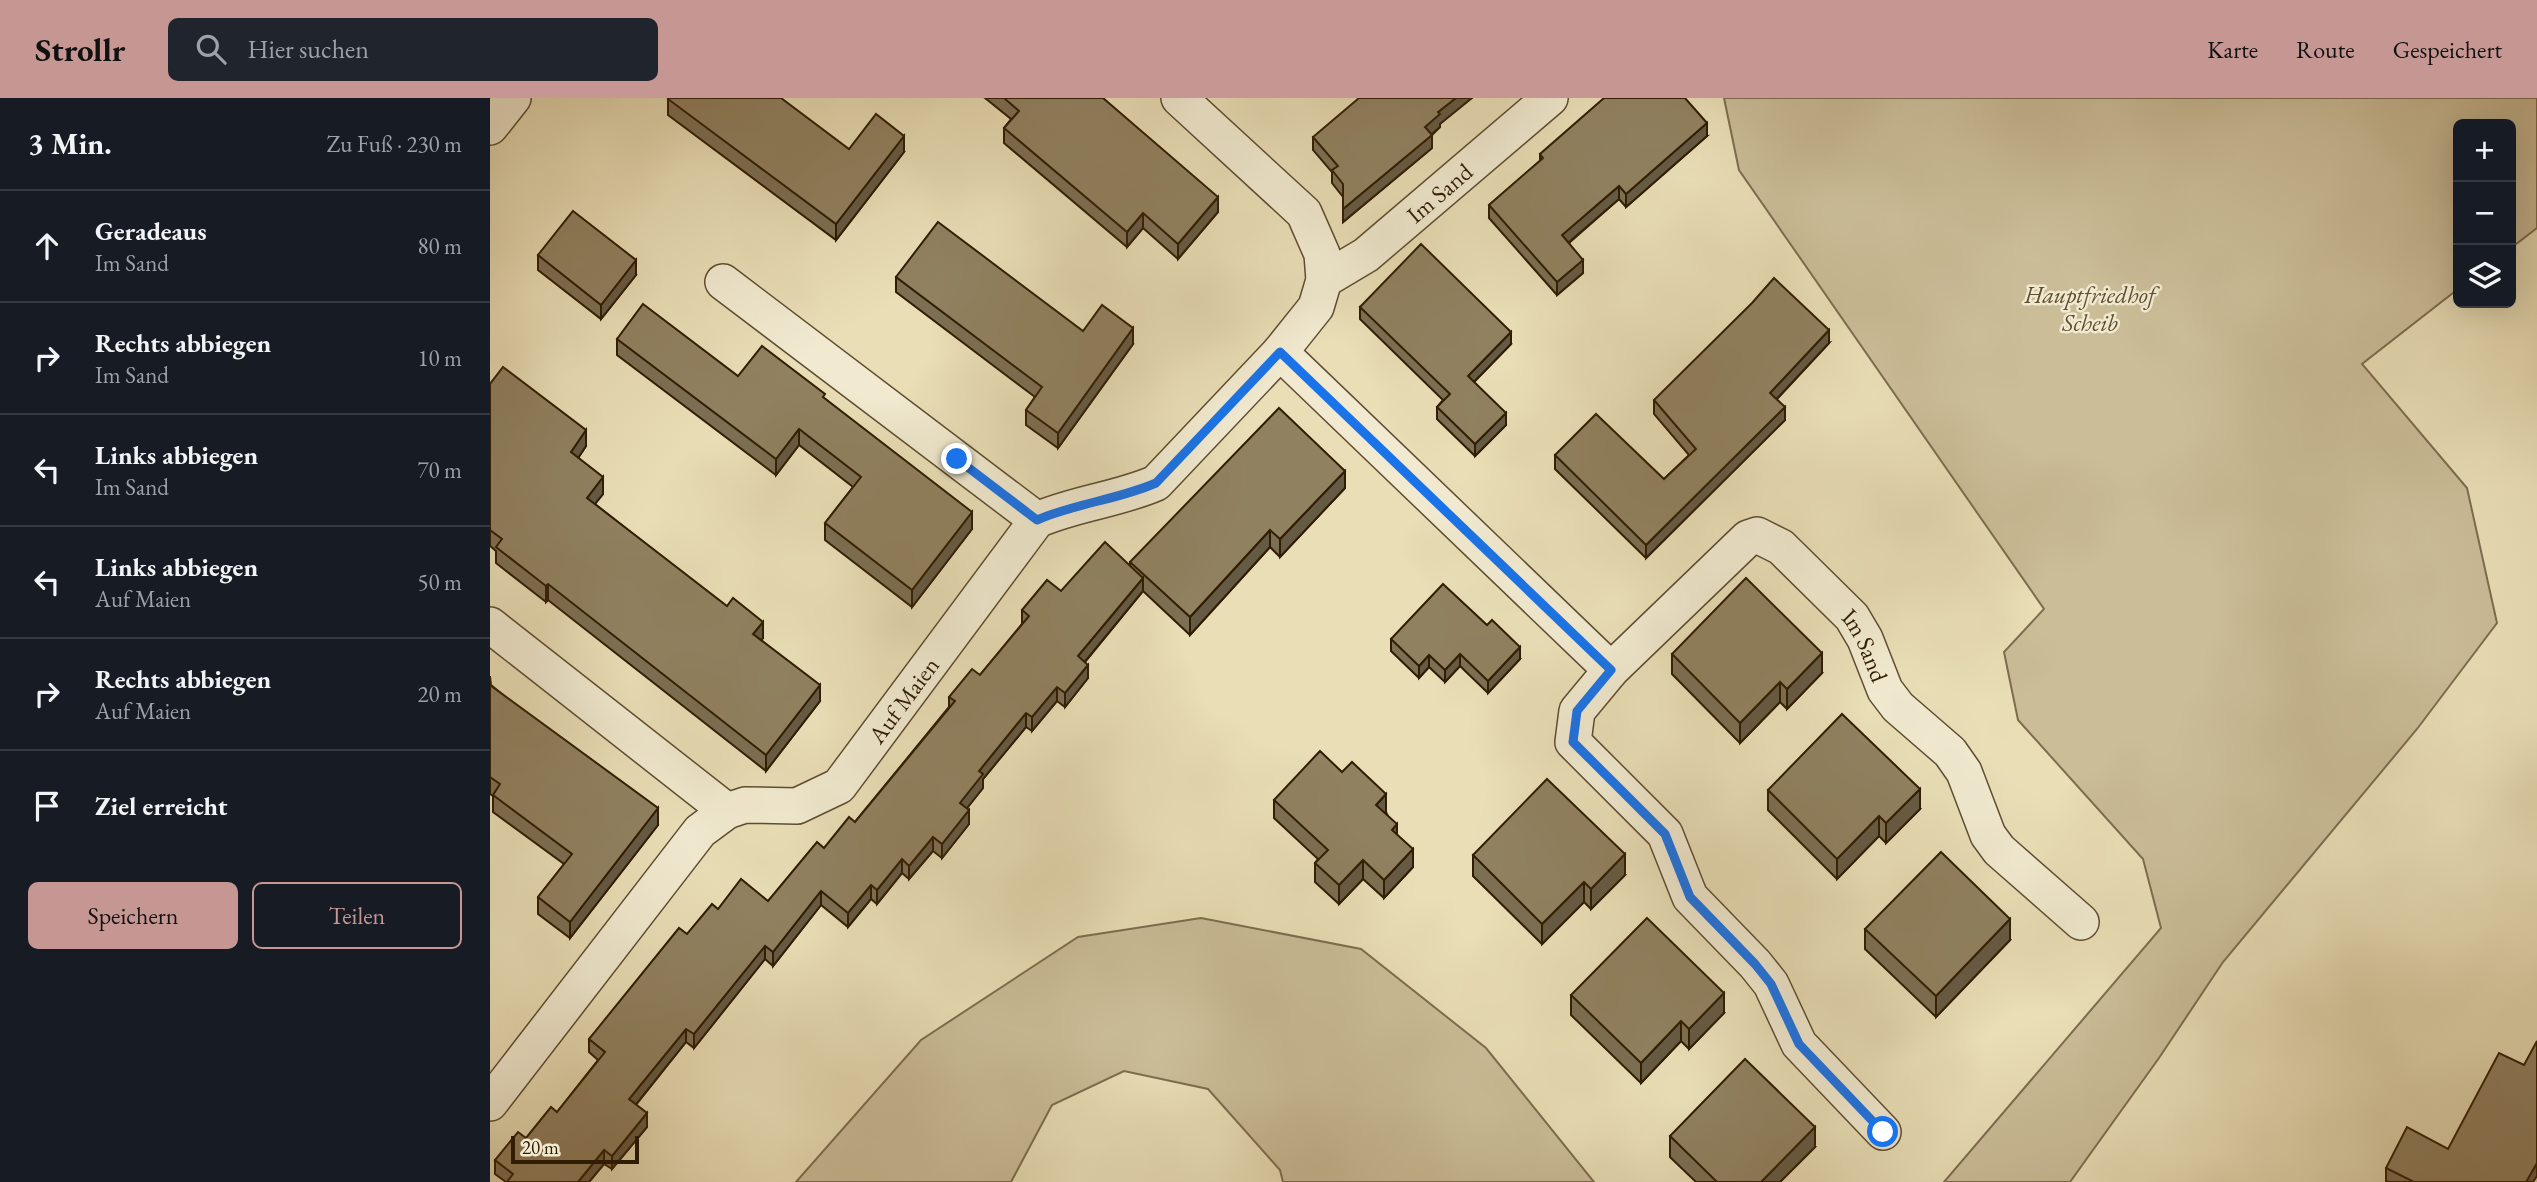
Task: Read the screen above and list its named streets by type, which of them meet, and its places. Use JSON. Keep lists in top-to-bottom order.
{
  "streets": {
    "street": ["Im Sand", "Auf Maien"]
  },
  "parks": ["Hauptfriedhof Scheib"],
  "scale_bar": "20 m",
  "page": {
    "header": "Strollr",
    "search": "Hier suchen",
    "nav": ["Karte", "Route", "Gespeichert"],
    "heading": ["3 Min.", "Zu Fuß · 230 m"],
    "map_buttons": ["+", "−"],
    "list": [
      ["Geradeaus", "Im Sand", "80 m"],
      ["Rechts abbiegen", "Im Sand", "10 m"],
      ["Links abbiegen", "Im Sand", "70 m"],
      ["Links abbiegen", "Auf Maien", "50 m"],
      ["Rechts abbiegen", "Auf Maien", "20 m"],
      "Ziel erreicht"
    ],
    "buttons": ["Speichern", "Teilen"],
    "scale": "20 m"
  }
}
